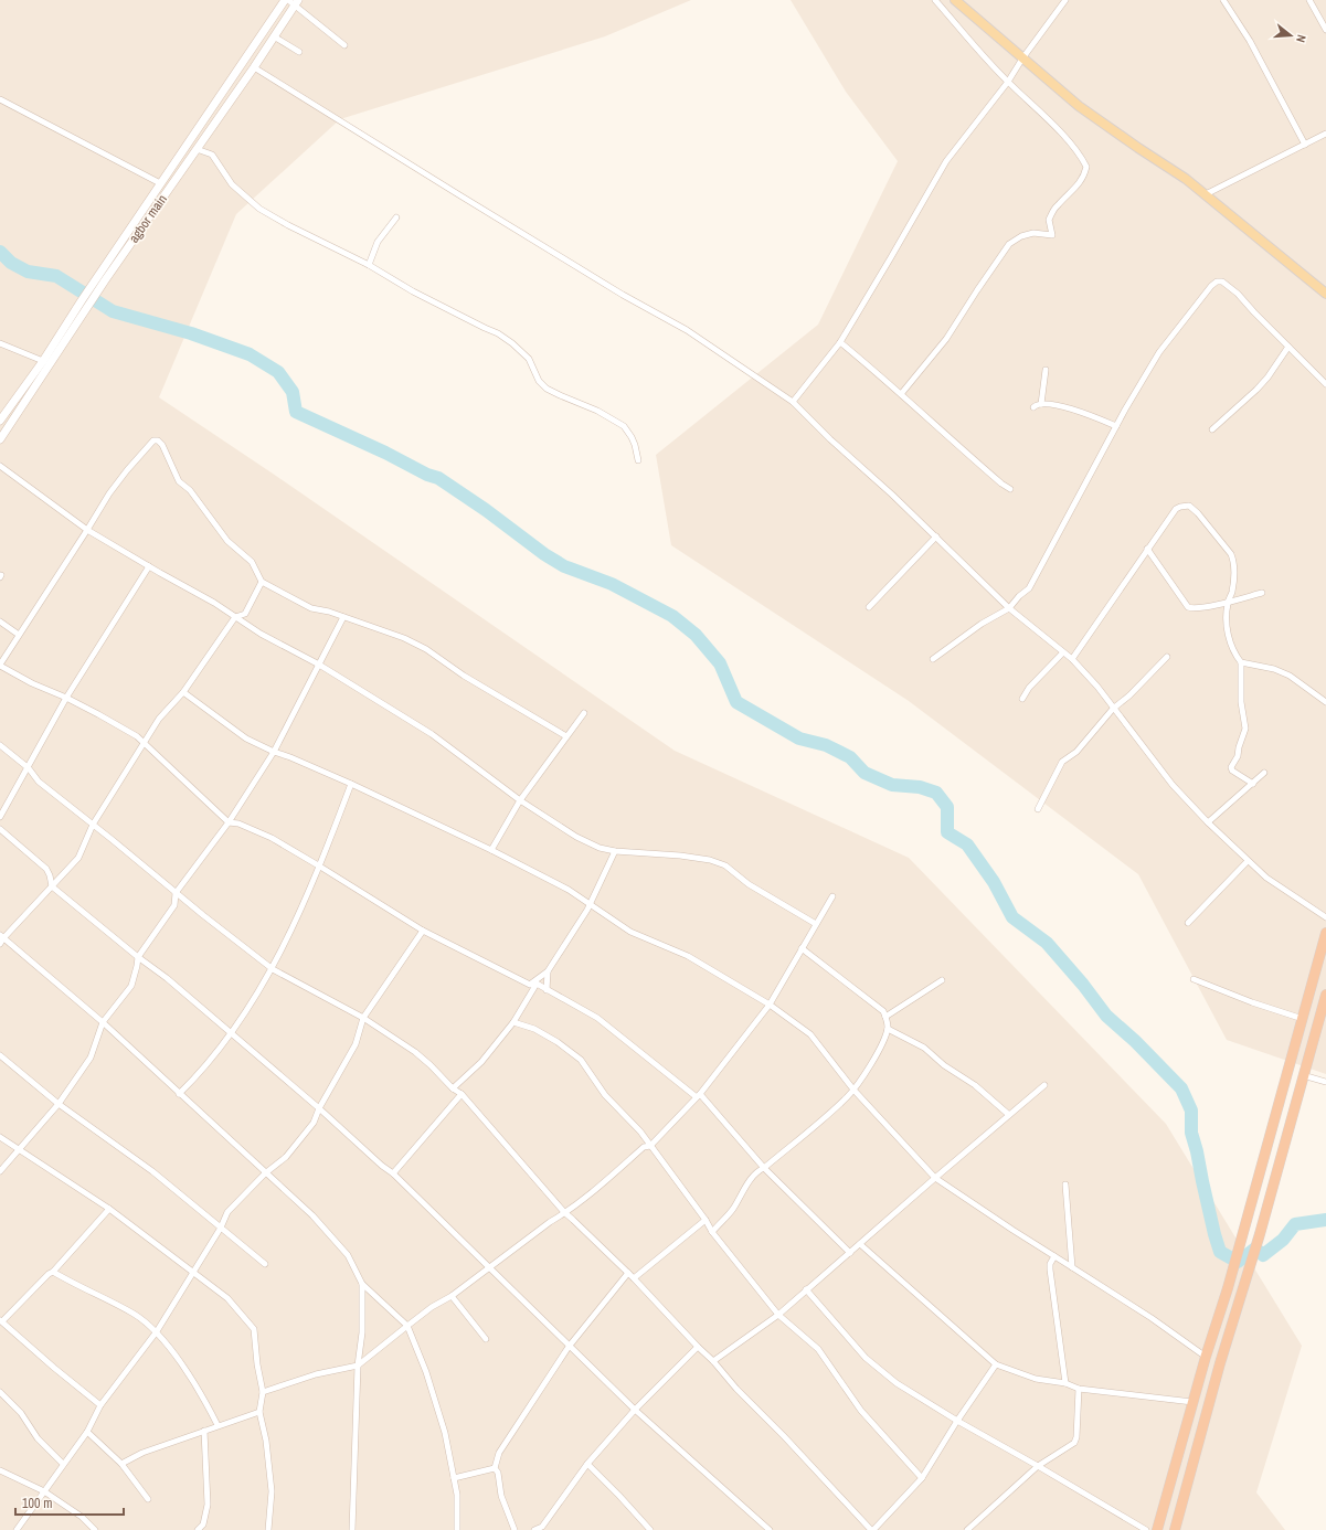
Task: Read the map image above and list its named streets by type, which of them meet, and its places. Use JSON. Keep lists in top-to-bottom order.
{
  "streets": {
    "main road": ["agbor main"]
  },
  "scale_bar": "100 m",
  "north": "right"
}
